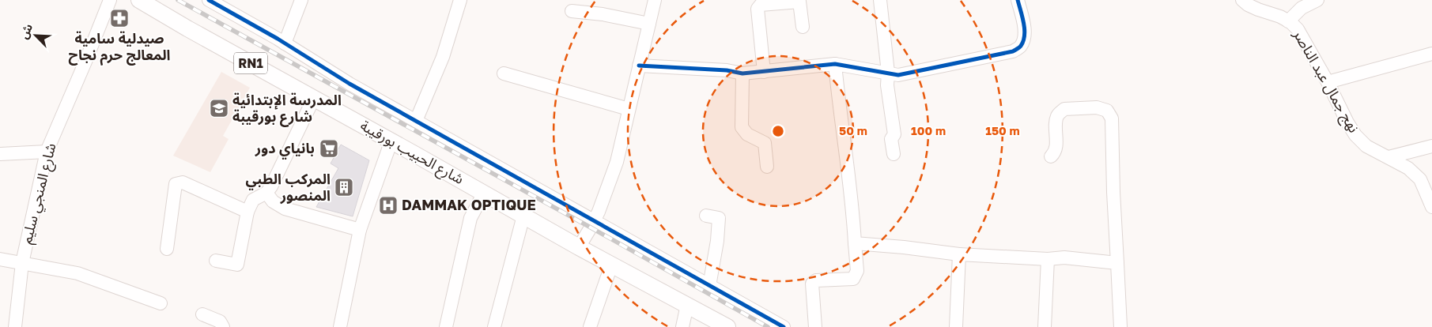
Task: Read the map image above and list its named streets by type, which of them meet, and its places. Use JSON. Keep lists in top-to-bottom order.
{
  "streets": {
    "main road": ["RN1", "شارع الحبيب بورقيبة"],
    "street": ["نهج جمال عبد الناصر", "شارع المنجي سليم"]
  },
  "places": {
    "pharmacy": ["صيدلية سامية المعالج حرم نجاح"],
    "school or university": ["المدرسة الإبتدائية شارع بورقيبة"],
    "supermarket": ["بانياي دور"],
    "building": ["المركب الطبي المنصور"],
    "hospital": ["DAMMAK OPTIQUE"]
  },
  "north": "top left",
  "rings": ["50 m", "100 m", "150 m"]
}
